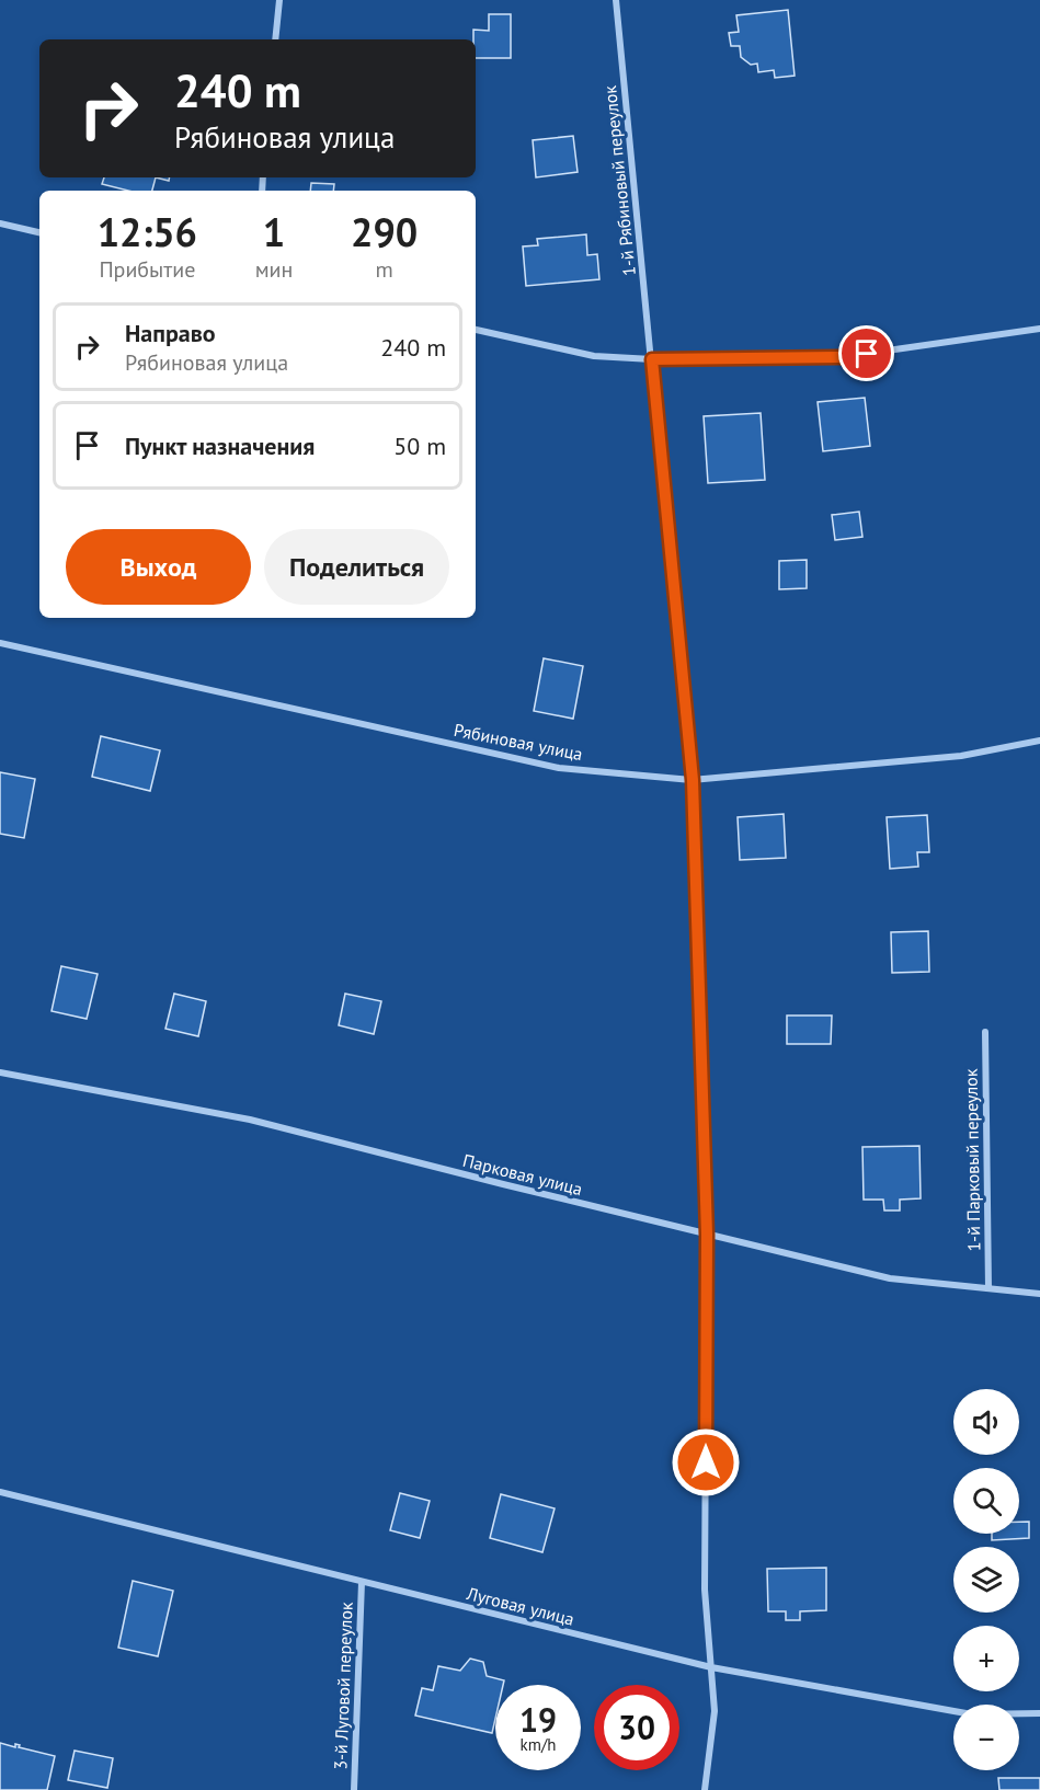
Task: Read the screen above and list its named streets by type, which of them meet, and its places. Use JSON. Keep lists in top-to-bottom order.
{
  "streets": {
    "street": [
      "1-й Рябиновый переулок",
      "Рябиновая улица",
      "1-й Парковый переулок",
      "Парковая улица",
      "Луговая улица",
      "3-й Луговой переулок"
    ]
  },
  "crossings": [
    ["1-й Рябиновый переулок", "Рябиновая улица"],
    ["1-й Рябиновый переулок", "Парковая улица"],
    ["1-й Рябиновый переулок", "Луговая улица"],
    ["1-й Парковый переулок", "Парковая улица"],
    ["Луговая улица", "3-й Луговой переулок"]
  ],
  "page": {
    "turn": ["240 m", "Рябиновая улица"],
    "eta": [
      "12:56",
      "Прибытие",
      "1",
      "мин",
      "290",
      "m"
    ],
    "list": [
      {
        "name": "Направо",
        "note": "Рябиновая улица",
        "value": "240 m"
      },
      {
        "name": "Пункт назначения",
        "value": "50 m"
      }
    ],
    "buttons": ["Выход", "Поделиться"],
    "map_buttons": ["+", "−"],
    "speed": "19 km/h",
    "limit": "30"
  }
}
